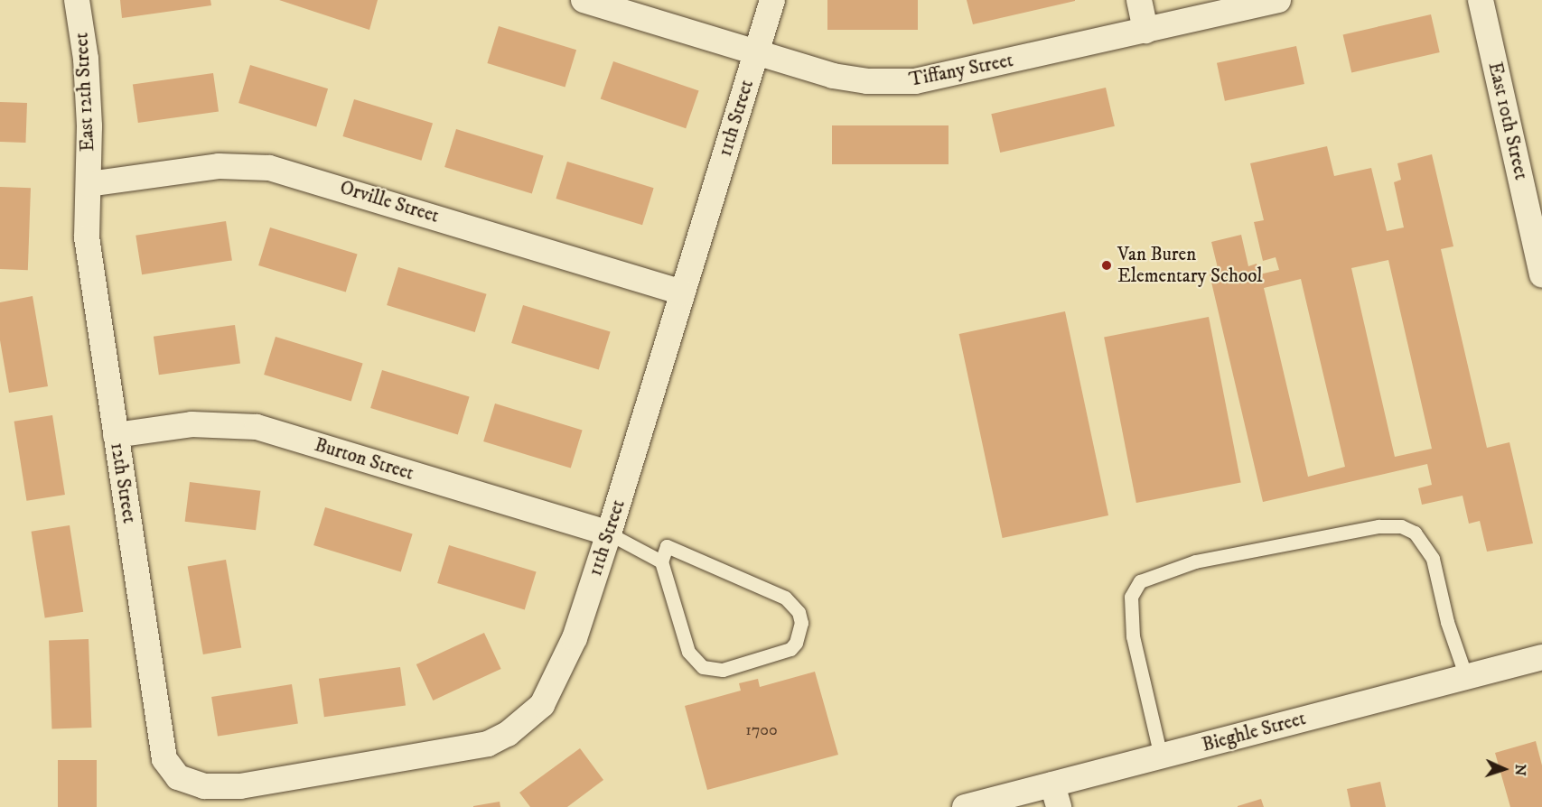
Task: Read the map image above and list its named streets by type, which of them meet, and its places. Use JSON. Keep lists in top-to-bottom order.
{
  "streets": {
    "street": [
      "Tiffany Street",
      "East 12th Street",
      "11th Street",
      "East 10th Street",
      "Orville Street",
      "Burton Street",
      "12th Street",
      "Bieghle Street"
    ]
  },
  "crossings": [
    ["Tiffany Street", "11th Street"],
    ["East 12th Street", "Orville Street"],
    ["East 12th Street", "12th Street"],
    ["11th Street", "Orville Street"],
    ["11th Street", "Burton Street"],
    ["11th Street", "12th Street"],
    ["Orville Street", "12th Street"],
    ["Burton Street", "12th Street"]
  ],
  "places": ["Van Buren Elementary School"],
  "house_numbers": ["1700"],
  "north": "right"
}
